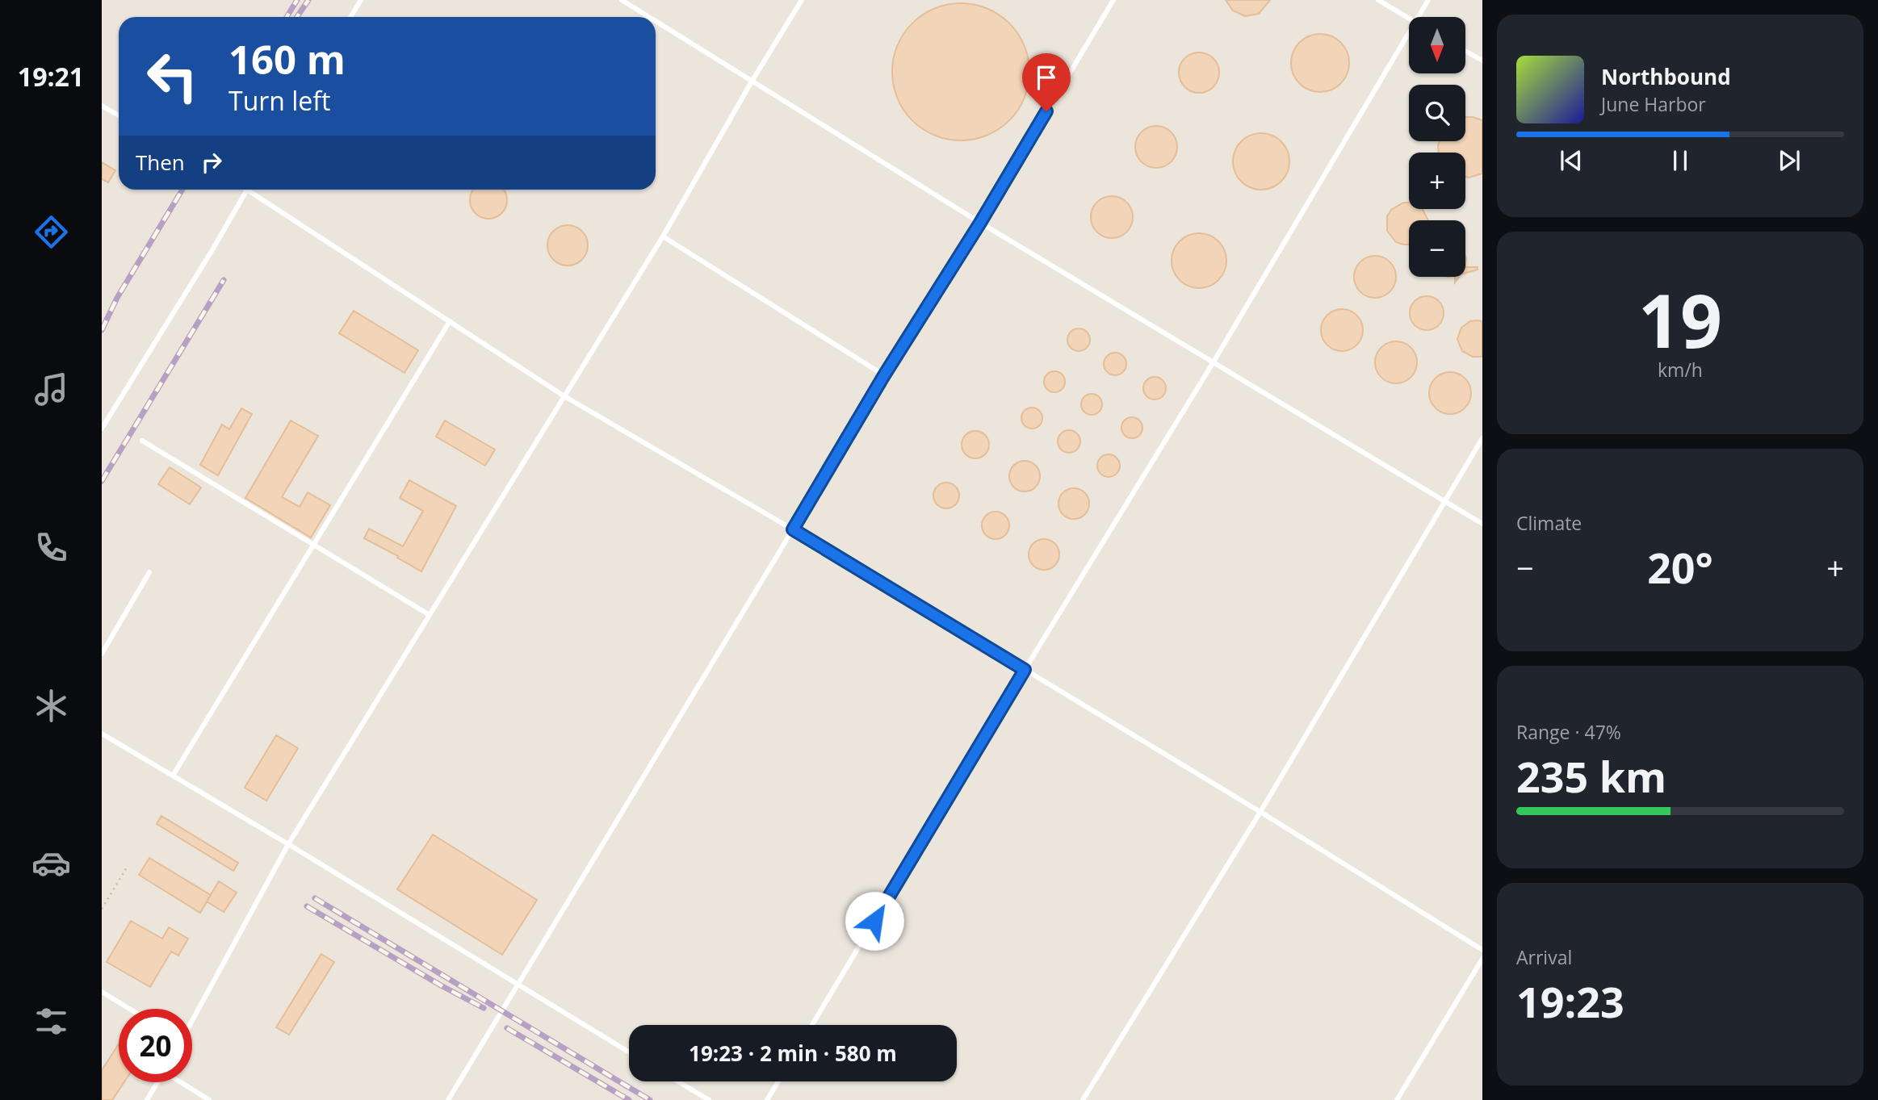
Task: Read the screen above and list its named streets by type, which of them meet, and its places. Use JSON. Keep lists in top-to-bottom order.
{
  "north": "bottom",
  "page": {
    "tabs": "19:21",
    "map_buttons": ["+", "−"],
    "turn": ["160 m", "Turn left"],
    "song": ["Northbound", "June Harbor"],
    "then": "Then",
    "tile": [
      ["19", "km/h"],
      "Climate",
      ["Range · 47%", "235 km"],
      ["Arrival", "19:23"]
    ],
    "heat": ["−", "20°", "+"],
    "limit": "20",
    "trip": "19:23 · 2 min · 580 m"
  }
}
